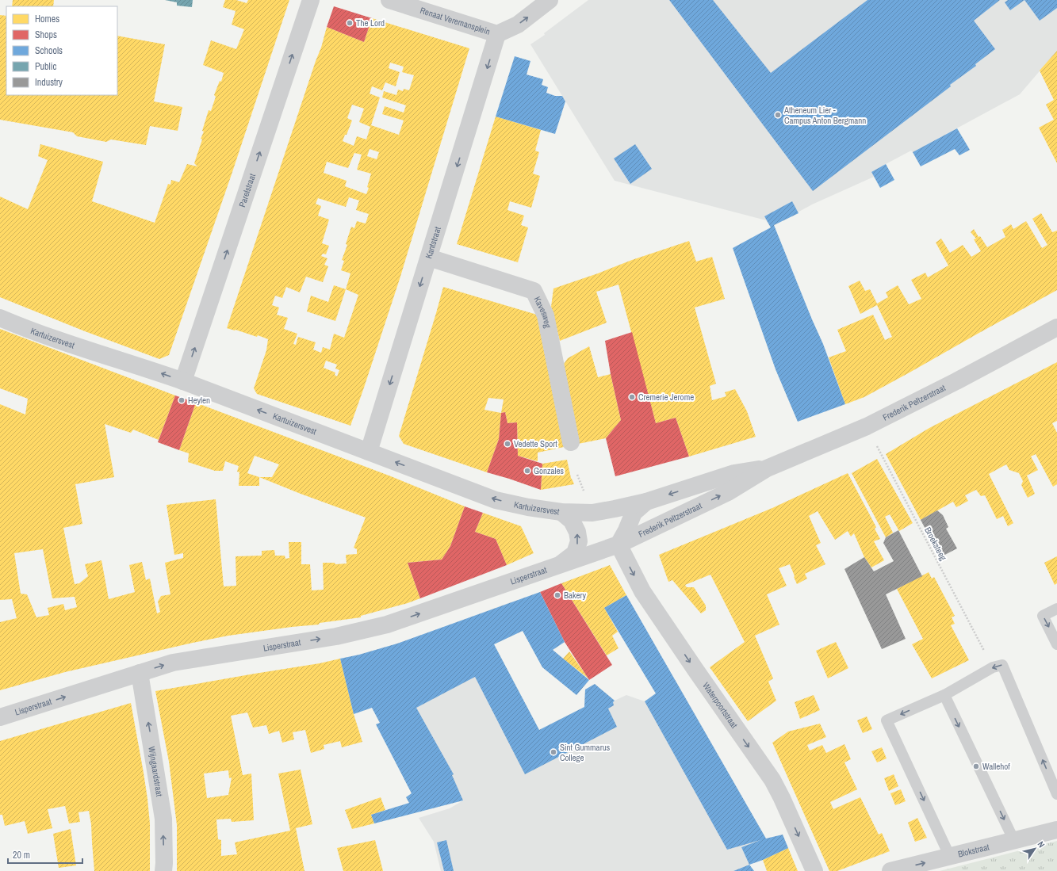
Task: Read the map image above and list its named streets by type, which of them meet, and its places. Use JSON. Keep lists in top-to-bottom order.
{
  "streets": {
    "street": [
      "Renaat Veremansplein",
      "Parelstraat",
      "Kantstraat",
      "Kavesweg",
      "Kartuizersvest",
      "Frederik Peltzerstraat",
      "Lisperstraat",
      "Waterpoortstraat",
      "Wijngaardstraat",
      "Blokstraat"
    ],
    "path": ["Broeksteeg"]
  },
  "crossings": [
    ["Renaat Veremansplein", "Kantstraat"],
    ["Parelstraat", "Kartuizersvest"],
    ["Kantstraat", "Kavesweg"],
    ["Kantstraat", "Kartuizersvest"],
    ["Kartuizersvest", "Frederik Peltzerstraat"],
    ["Kartuizersvest", "Lisperstraat"],
    ["Frederik Peltzerstraat", "Broeksteeg"],
    ["Frederik Peltzerstraat", "Lisperstraat"],
    ["Frederik Peltzerstraat", "Waterpoortstraat"],
    ["Lisperstraat", "Waterpoortstraat"],
    ["Lisperstraat", "Wijngaardstraat"]
  ],
  "one_way": [
    "Renaat Veremansplein",
    "Parelstraat",
    "Kantstraat",
    "Kartuizersvest",
    "Lisperstraat",
    "Waterpoortstraat",
    "Wijngaardstraat",
    "Blokstraat"
  ],
  "places": [
    "The Lord",
    "Atheneum Lier - Campus Anton Bergmann",
    "Cremerie Jerome",
    "Heylen",
    "Vedette Sport",
    "Gonzales",
    "Bakery",
    "Sint Gummarus College",
    "Wallehof"
  ],
  "legend": [
    "Homes",
    "Shops",
    "Schools",
    "Public",
    "Industry"
  ],
  "scale_bar": "20 m",
  "north": "top right"
}
